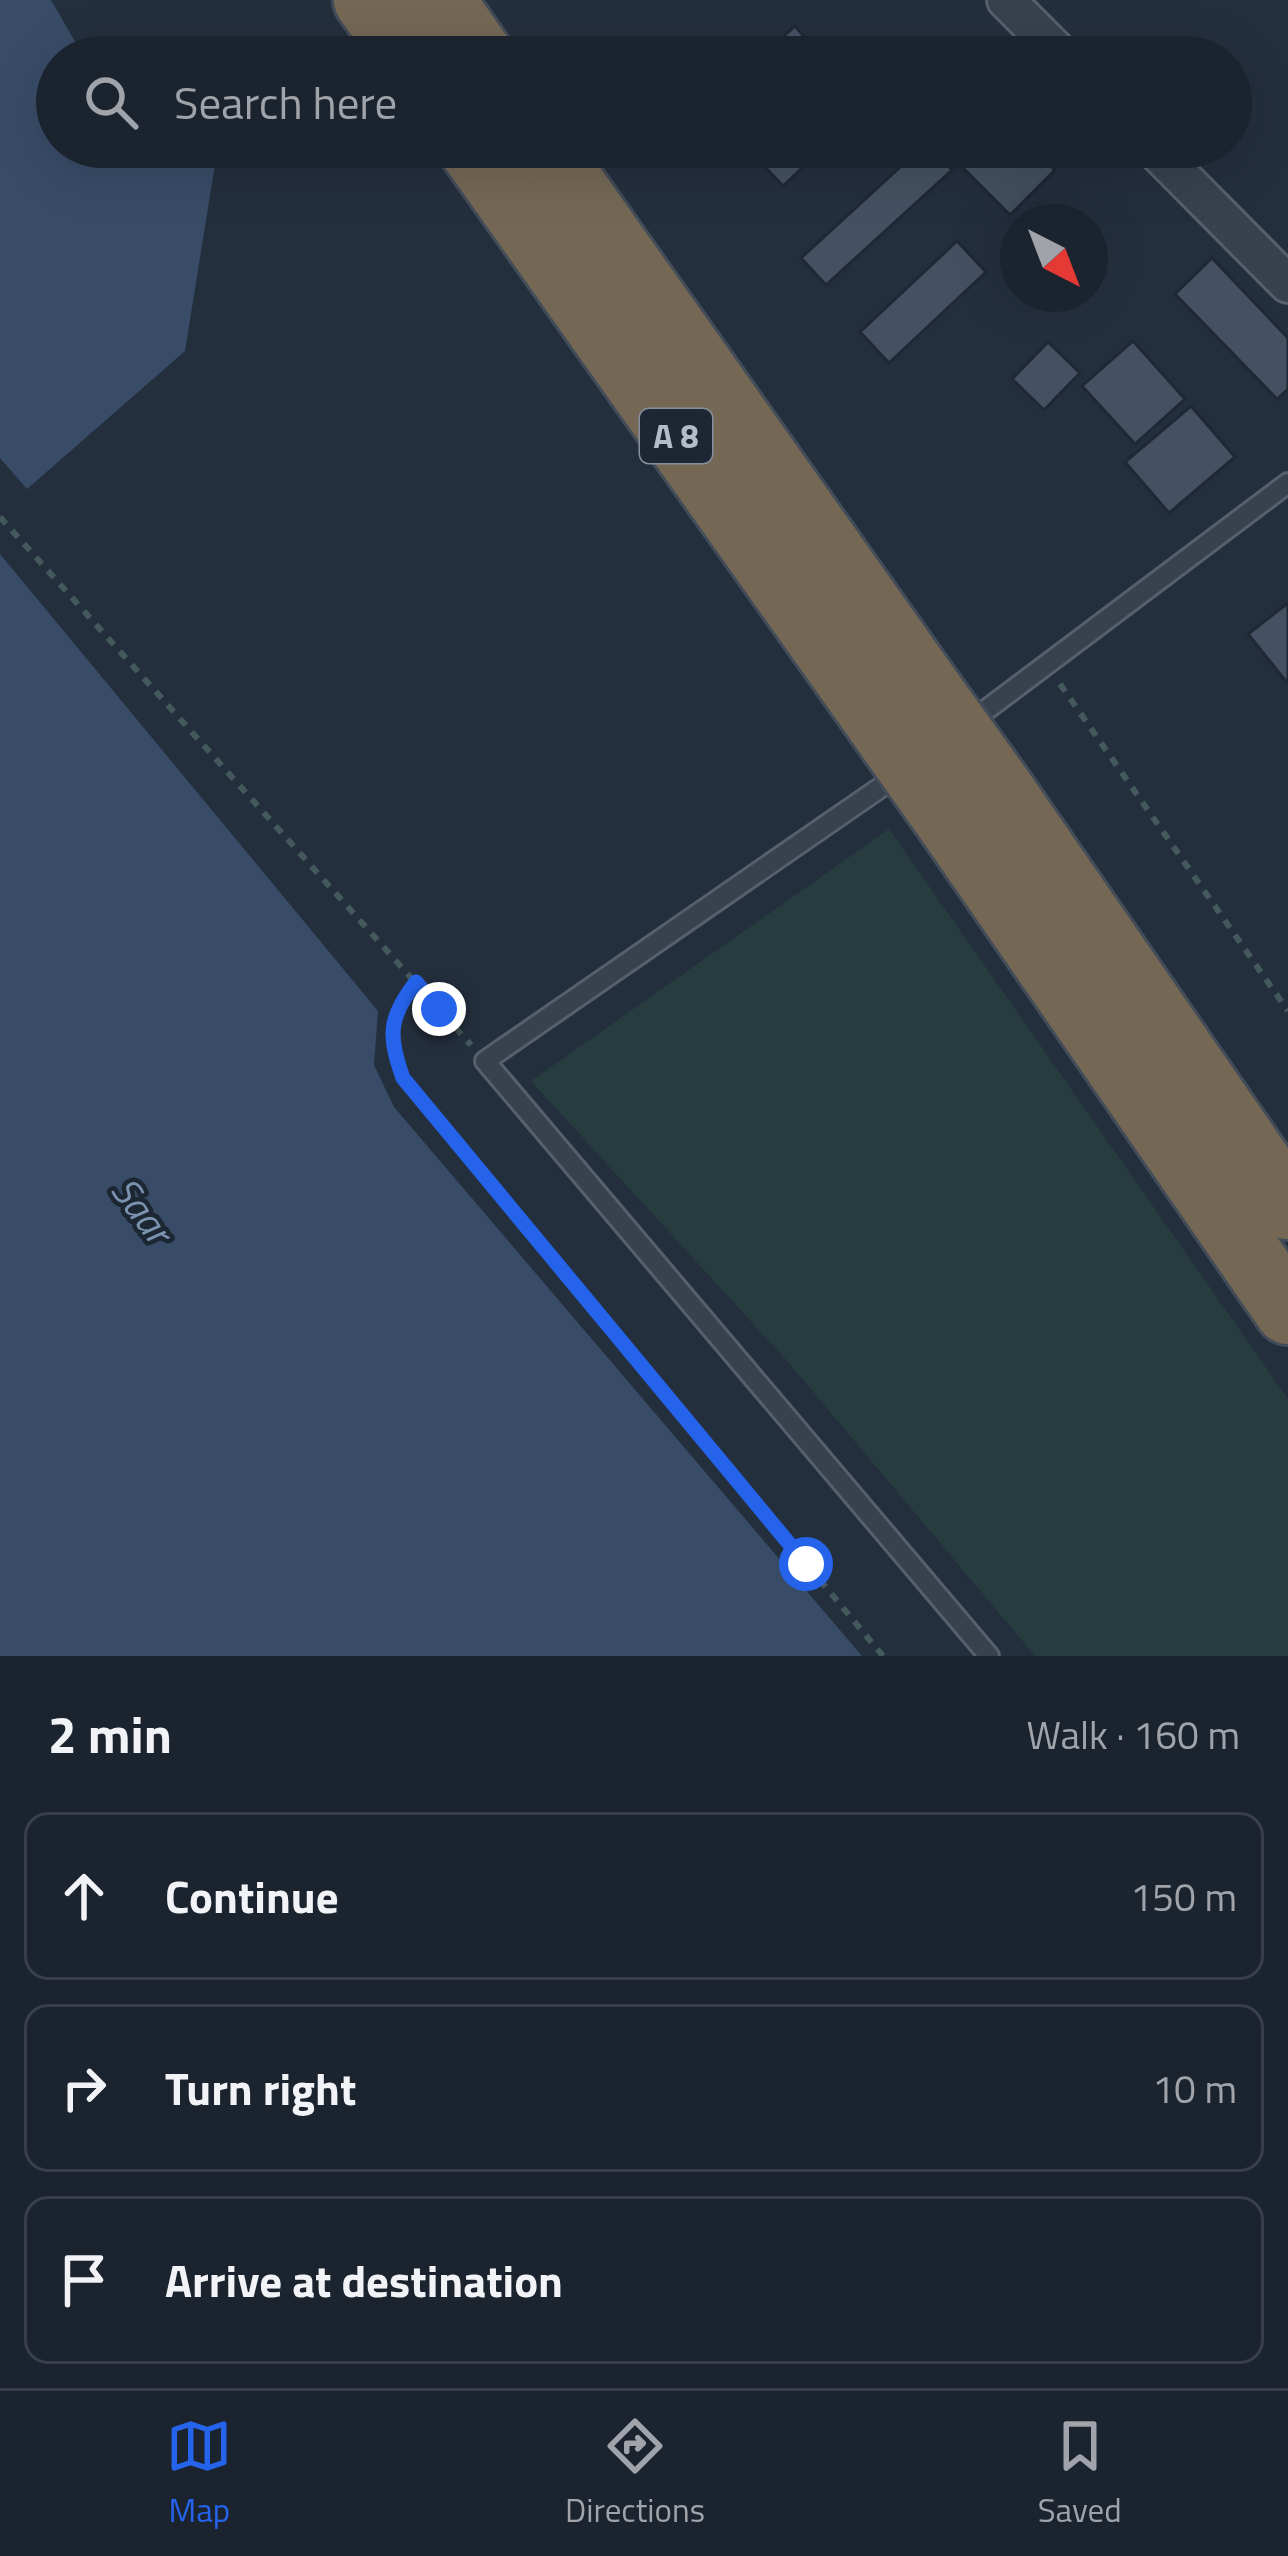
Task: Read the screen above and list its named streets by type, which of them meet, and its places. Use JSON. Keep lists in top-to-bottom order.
{
  "streets": {
    "highway": ["A 8"]
  },
  "water": ["Saar"],
  "north": "bottom right",
  "page": {
    "search": "Search here",
    "heading": ["2 min", "Walk · 160 m"],
    "list": [
      ["Continue", "150 m"],
      ["Turn right", "10 m"],
      "Arrive at destination"
    ],
    "nav": ["Map", "Directions", "Saved"]
  }
}
